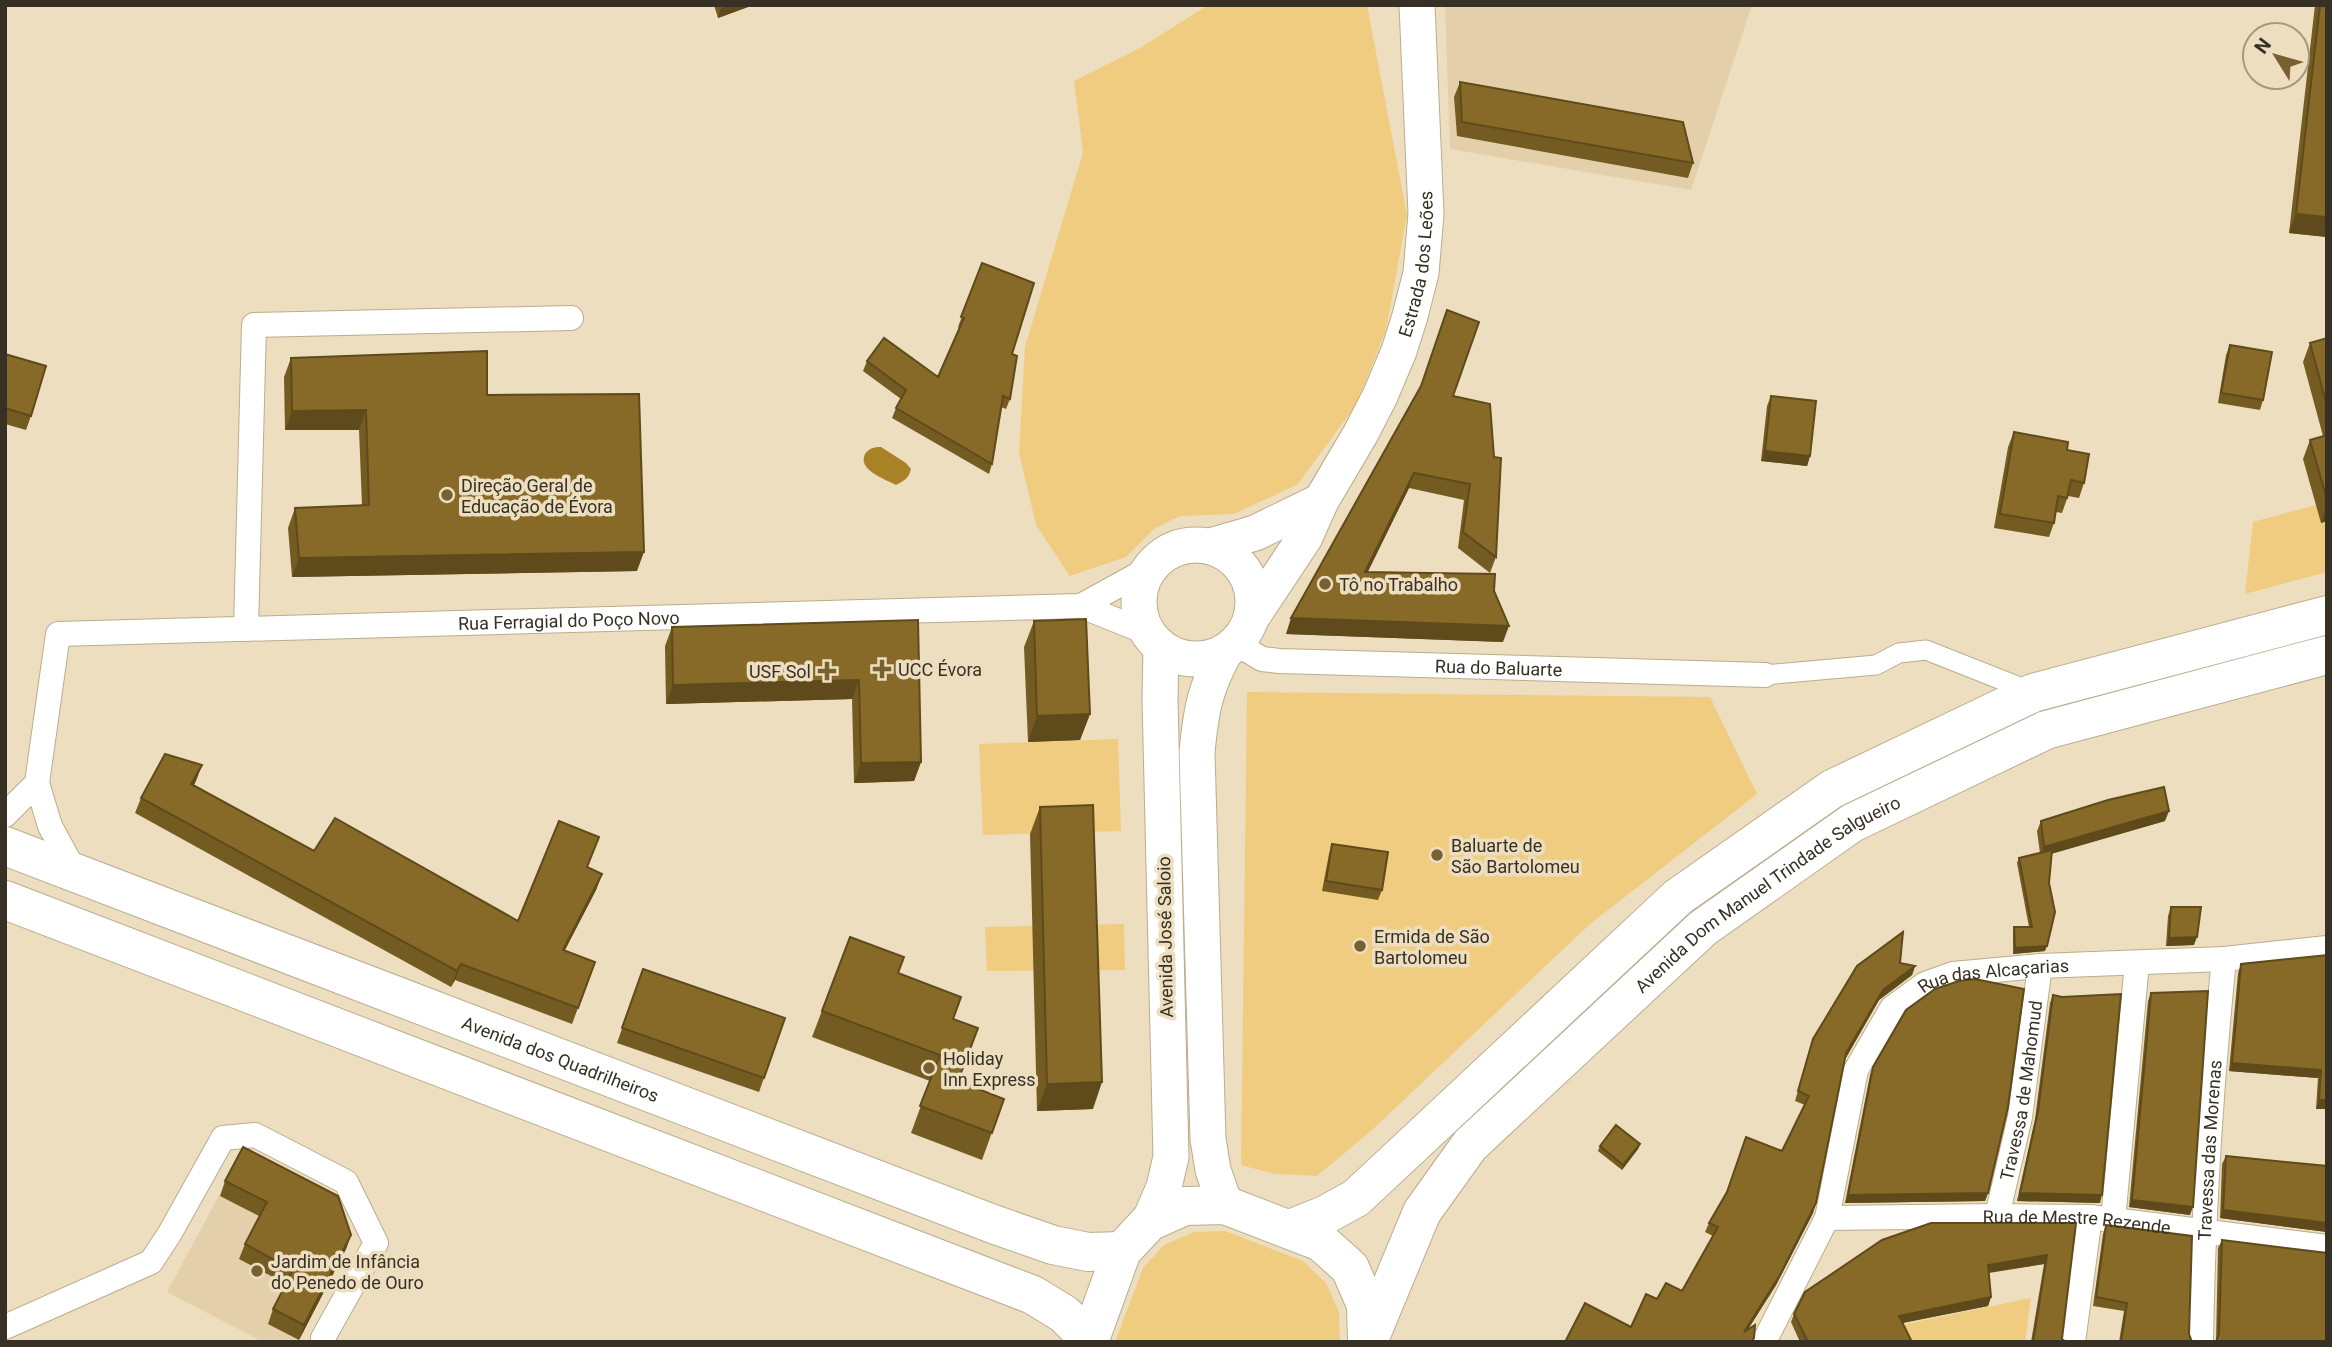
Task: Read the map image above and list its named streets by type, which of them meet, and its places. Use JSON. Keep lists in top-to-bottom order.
{
  "streets": {
    "main road": [
      "Estrada dos Leões",
      "Avenida Dom Manuel Trindade Salgueiro",
      "Avenida José Saloio",
      "Avenida dos Quadrilheiros"
    ],
    "street": [
      "Rua Ferragial do Poço Novo",
      "Rua do Baluarte",
      "Rua das Alcaçarias",
      "Travessa de Mahomud",
      "Travessa das Morenas",
      "Rua de Mestre Rezende"
    ]
  },
  "crossings": [
    ["Estrada dos Leões", "Rua do Baluarte"],
    ["Estrada dos Leões", "Avenida José Saloio"],
    ["Rua do Baluarte", "Avenida José Saloio"],
    ["Avenida Dom Manuel Trindade Salgueiro", "Avenida José Saloio"],
    ["Avenida Dom Manuel Trindade Salgueiro", "Avenida dos Quadrilheiros"],
    ["Rua das Alcaçarias", "Travessa de Mahomud"],
    ["Rua das Alcaçarias", "Travessa das Morenas"],
    ["Rua das Alcaçarias", "Rua de Mestre Rezende"],
    ["Travessa de Mahomud", "Rua de Mestre Rezende"],
    ["Travessa das Morenas", "Rua de Mestre Rezende"]
  ],
  "places": {
    "other": [
      "Direção Geral de Educação de Évora",
      "Tô no Trabalho",
      "Baluarte de São Bartolomeu",
      "Ermida de São Bartolomeu",
      "Holiday Inn Express",
      "Jardim de Infância do Penedo de Ouro"
    ],
    "health": ["UCC Évora", "USF Sol"]
  },
  "north": "top left"
}
